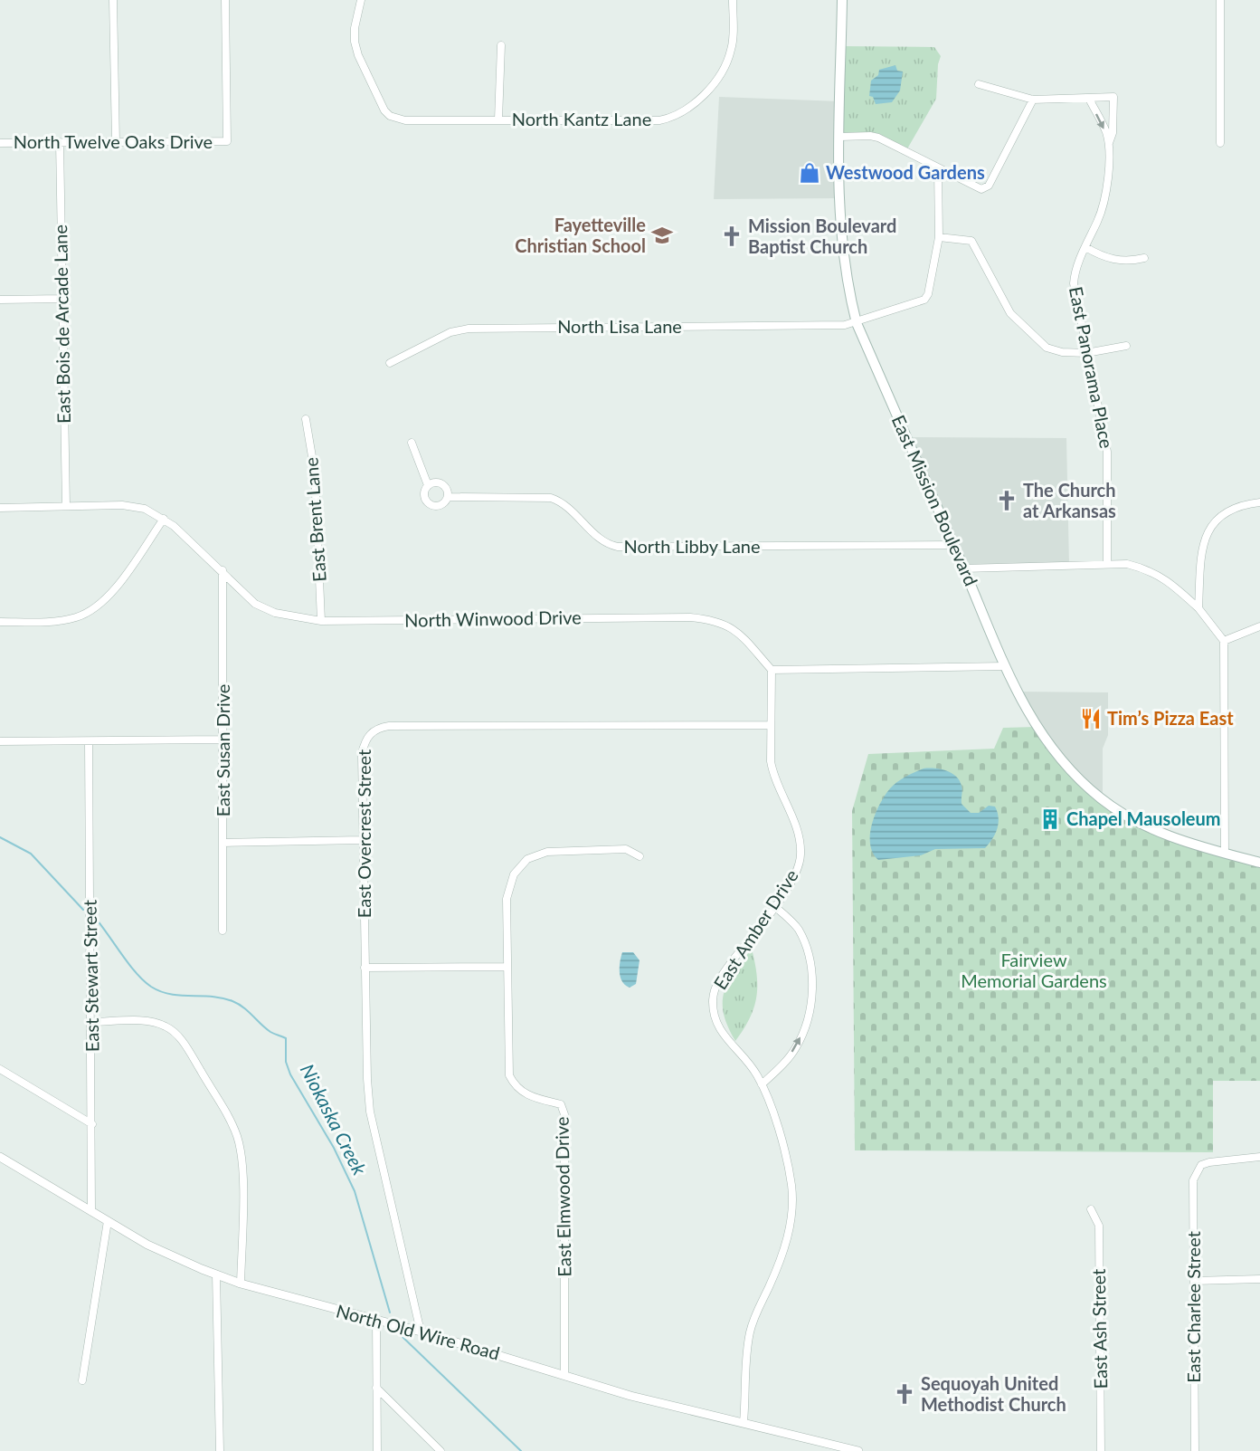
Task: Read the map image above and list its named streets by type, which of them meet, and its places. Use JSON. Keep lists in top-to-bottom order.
{
  "streets": {
    "main road": ["East Mission Boulevard"],
    "street": [
      "North Kantz Lane",
      "North Twelve Oaks Drive",
      "East Bois de Arcade Lane",
      "North Lisa Lane",
      "East Panorama Place",
      "East Brent Lane",
      "North Libby Lane",
      "North Winwood Drive",
      "East Susan Drive",
      "East Overcrest Street",
      "East Amber Drive",
      "East Stewart Street",
      "East Elmwood Drive",
      "East Charlee Street",
      "East Ash Street",
      "North Old Wire Road"
    ]
  },
  "crossings": [
    ["North Twelve Oaks Drive", "East Bois de Arcade Lane"],
    ["East Bois de Arcade Lane", "North Winwood Drive"],
    ["North Lisa Lane", "East Mission Boulevard"],
    ["East Mission Boulevard", "North Libby Lane"],
    ["East Brent Lane", "North Winwood Drive"],
    ["North Winwood Drive", "East Susan Drive"],
    ["North Winwood Drive", "East Amber Drive"],
    ["East Overcrest Street", "East Amber Drive"],
    ["East Overcrest Street", "North Old Wire Road"],
    ["East Amber Drive", "North Old Wire Road"],
    ["East Stewart Street", "North Old Wire Road"],
    ["East Elmwood Drive", "North Old Wire Road"]
  ],
  "water": ["Niokaska Creek"],
  "parks": ["Fairview Memorial Gardens"],
  "places": {
    "shop": ["Westwood Gardens"],
    "school or university": ["Fayetteville Christian School"],
    "church": ["Mission Boulevard Baptist Church", "The Church at Arkansas", "Sequoyah United Methodist Church"],
    "restaurant": ["Tim’s Pizza East"],
    "building": ["Chapel Mausoleum"]
  }
}
